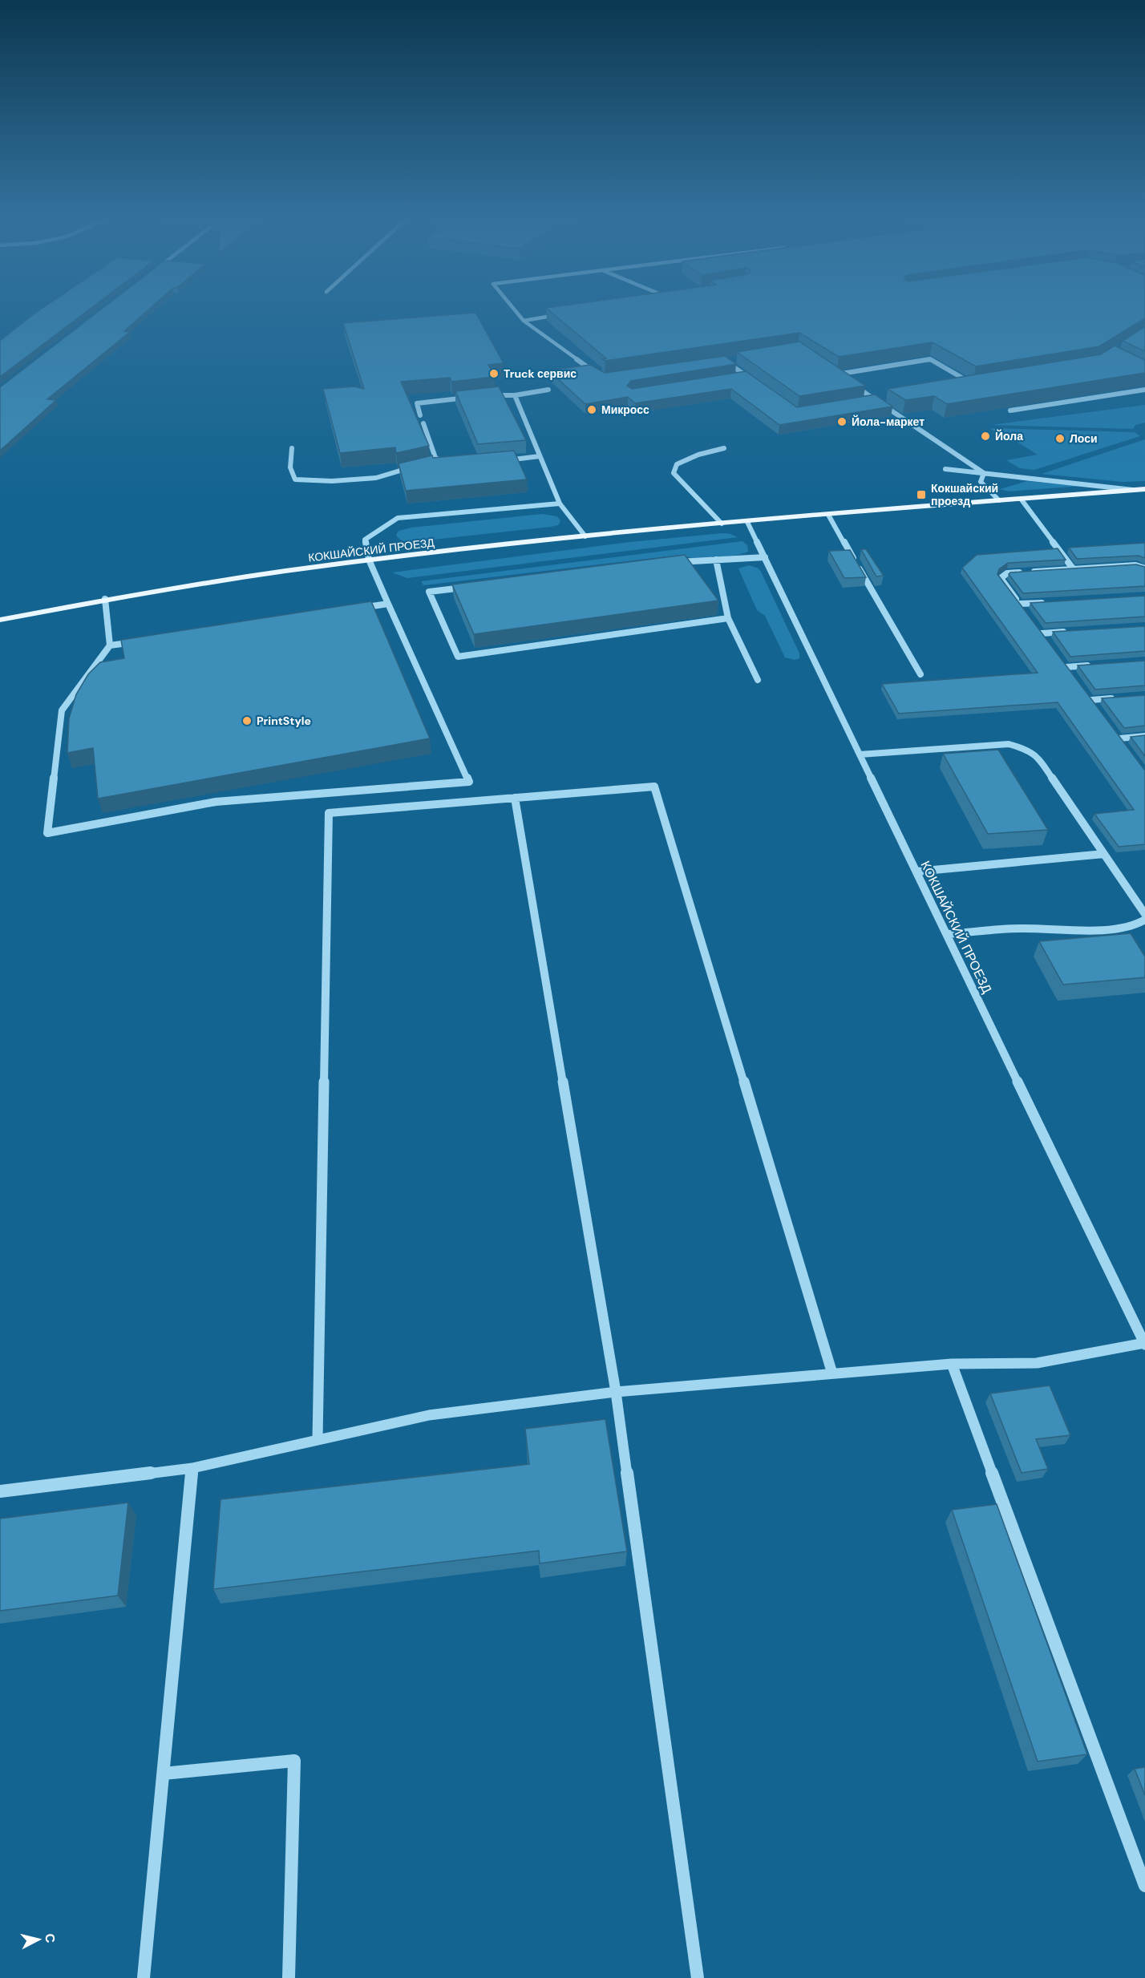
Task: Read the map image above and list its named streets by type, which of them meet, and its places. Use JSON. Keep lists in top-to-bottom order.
{
  "streets": {
    "main road": ["КОКШАЙСКИЙ ПРОЕЗД"]
  },
  "places": {
    "other": [
      "Truck сервис",
      "Микросс",
      "Йола-маркет",
      "Йола",
      "Лоси",
      "PrintStyle"
    ],
    "transit": ["Кокшайский проезд"]
  },
  "north": "right"
}
